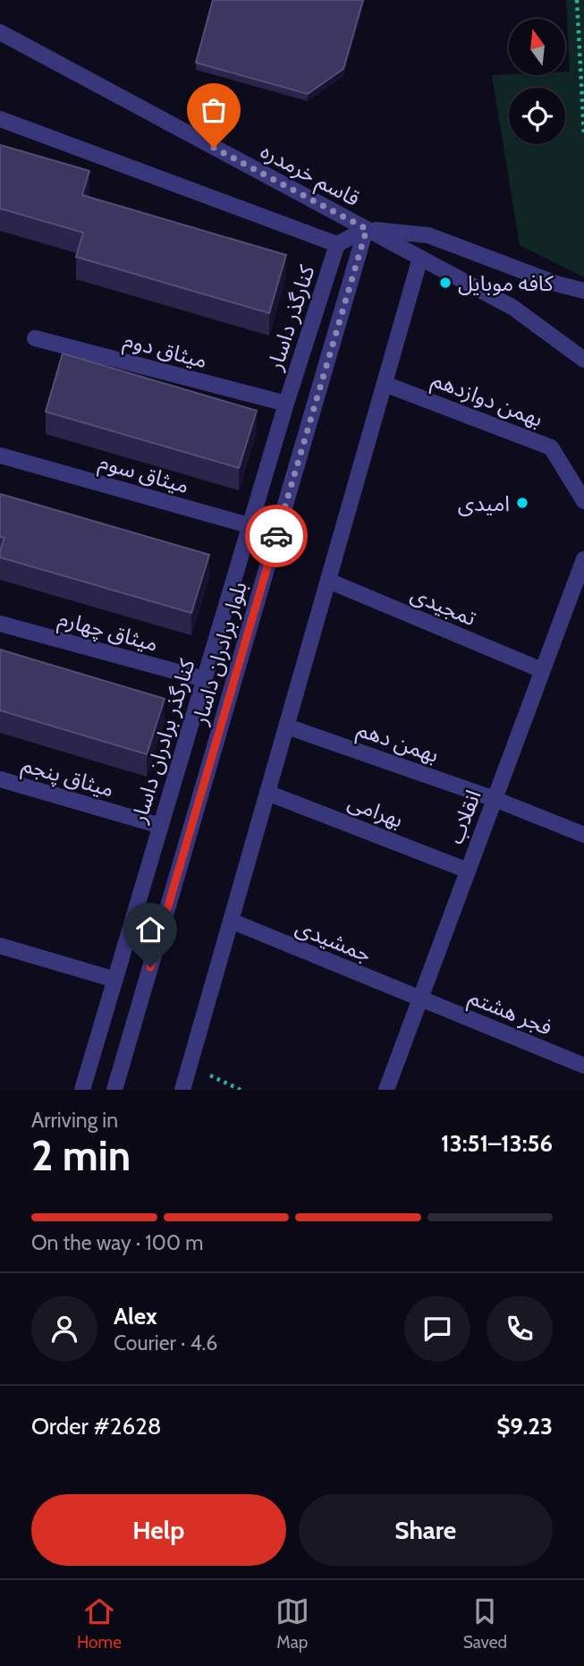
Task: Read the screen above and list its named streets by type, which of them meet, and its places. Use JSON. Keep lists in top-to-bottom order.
{
  "streets": {
    "street": [
      "قاسم خرمدره",
      "کنارگذر داسار",
      "میثاق دوم",
      "بهمن دوازدهم",
      "میثاق سوم",
      "تمجیدی",
      "میثاق چهارم",
      "بلوار برادران داسار",
      "کنارگذر برادران داسار",
      "بهمن دهم",
      "میثاق پنجم",
      "بهرامی",
      "انقلاب",
      "جمشیدی",
      "فجر هشتم"
    ]
  },
  "crossings": [
    ["قاسم خرمدره", "بلوار برادران داسار"],
    ["کنارگذر داسار", "میثاق دوم"],
    ["کنارگذر داسار", "کنارگذر برادران داسار"],
    ["میثاق دوم", "کنارگذر برادران داسار"],
    ["میثاق سوم", "بلوار برادران داسار"],
    ["میثاق سوم", "کنارگذر برادران داسار"],
    ["تمجیدی", "انقلاب"],
    ["میثاق چهارم", "کنارگذر برادران داسار"],
    ["کنارگذر برادران داسار", "میثاق پنجم"],
    ["بهمن دهم", "انقلاب"],
    ["بهرامی", "انقلاب"],
    ["انقلاب", "جمشیدی"],
    ["انقلاب", "فجر هشتم"],
    ["جمشیدی", "فجر هشتم"]
  ],
  "places": ["کافه موبایل", "امیدی"],
  "north": "top",
  "page": {
    "heading": ["2 min", "Arriving in", "13:51–13:56"],
    "panel": [
      "Alex",
      "Courier · 4.6",
      "Order #2628",
      "$9.23"
    ],
    "bar": "On the way · 100 m",
    "buttons": ["Help", "Share"],
    "tabs": ["Home", "Map", "Saved"]
  }
}
